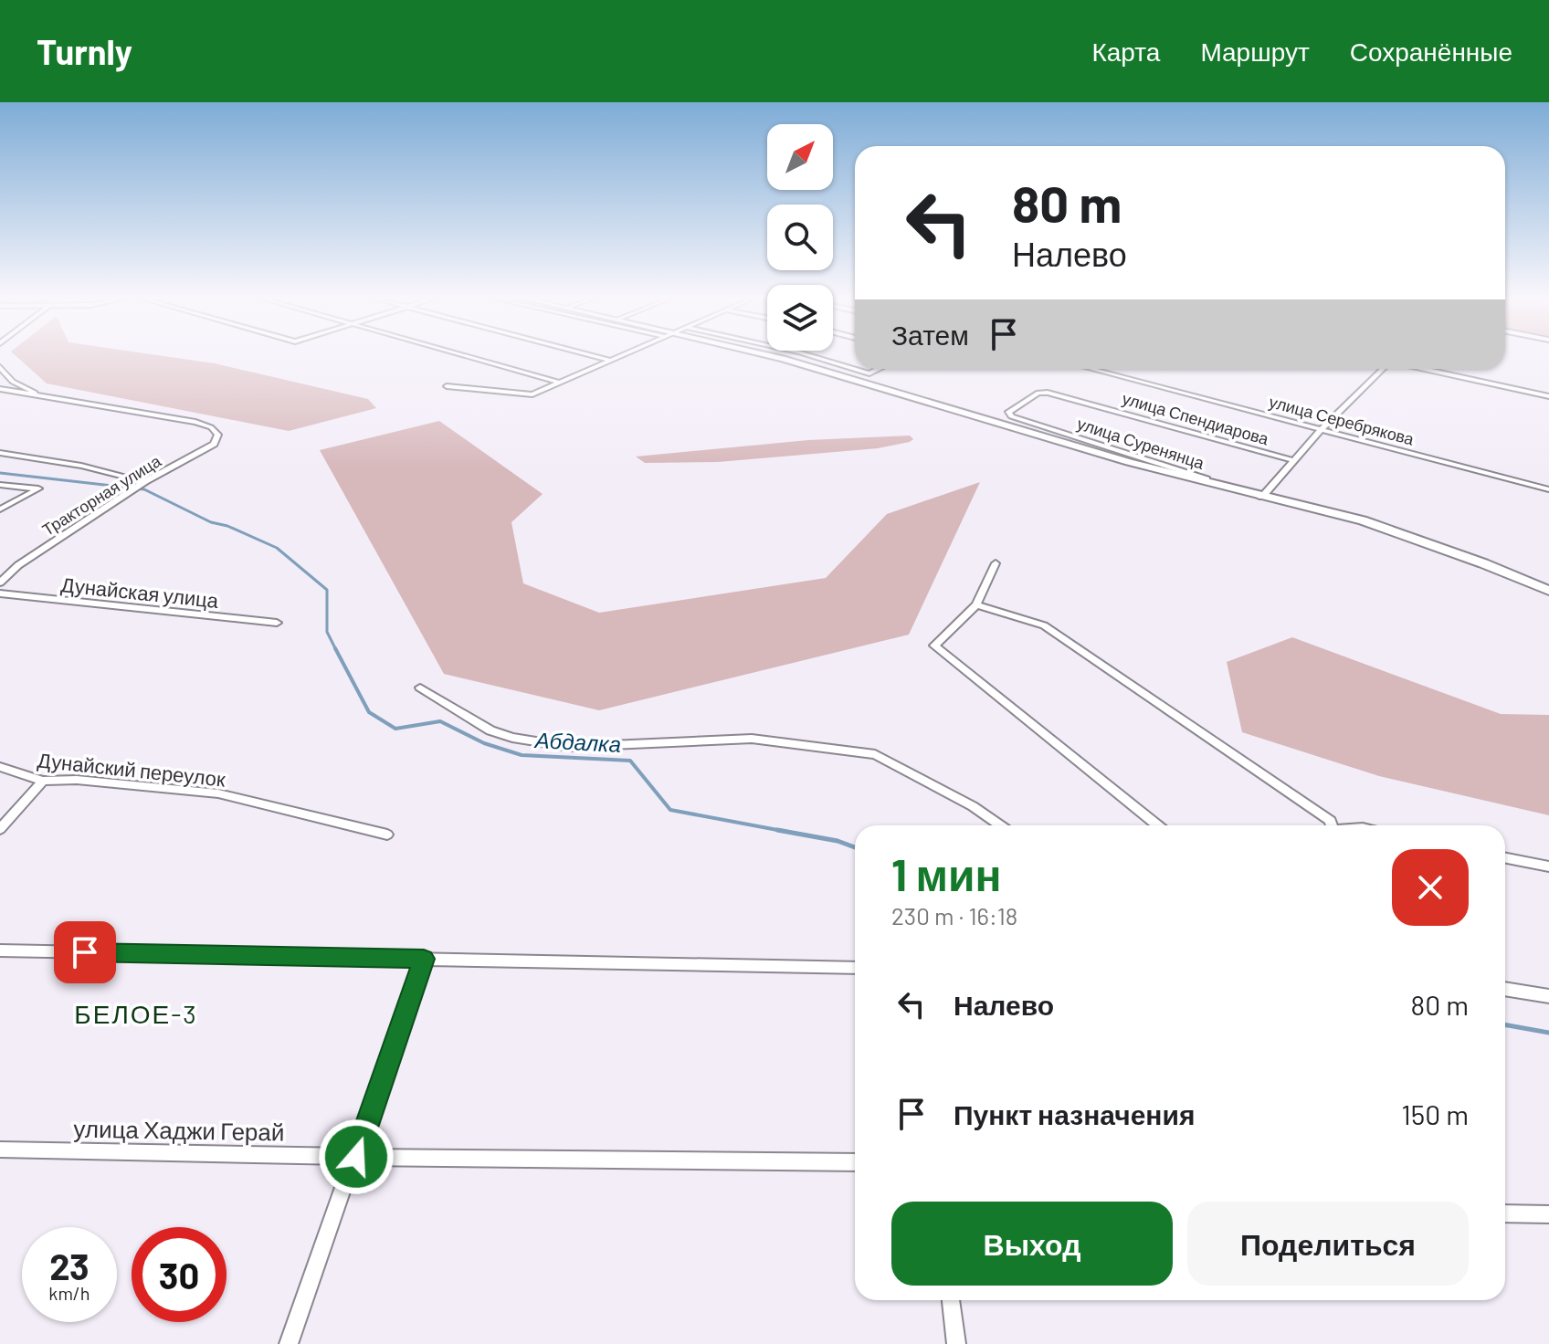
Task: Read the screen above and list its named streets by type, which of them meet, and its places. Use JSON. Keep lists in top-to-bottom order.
{
  "streets": {
    "street": [
      "улица Спендиарова",
      "улица Серебрякова",
      "улица Суренянца",
      "Тракторная улица",
      "Дунайская улица",
      "Дунайский переулок",
      "улица Хаджи Герай"
    ]
  },
  "crossings": [
    ["улица Спендиарова", "улица Суренянца"]
  ],
  "districts": ["БЕЛОЕ-3"],
  "water": ["Абдалка"],
  "north": "top right",
  "page": {
    "header": "Turnly",
    "nav": ["Карта", "Маршрут", "Сохранённые"],
    "turn": ["80 m", "Налево"],
    "then": "Затем",
    "heading": ["1 мин", "230 m · 16:18"],
    "list": [
      {
        "name": "Налево",
        "value": "80 m"
      },
      {
        "name": "Пункт назначения",
        "value": "150 m"
      }
    ],
    "buttons": ["Выход", "Поделиться"],
    "speed": "23 km/h",
    "limit": "30"
  }
}
